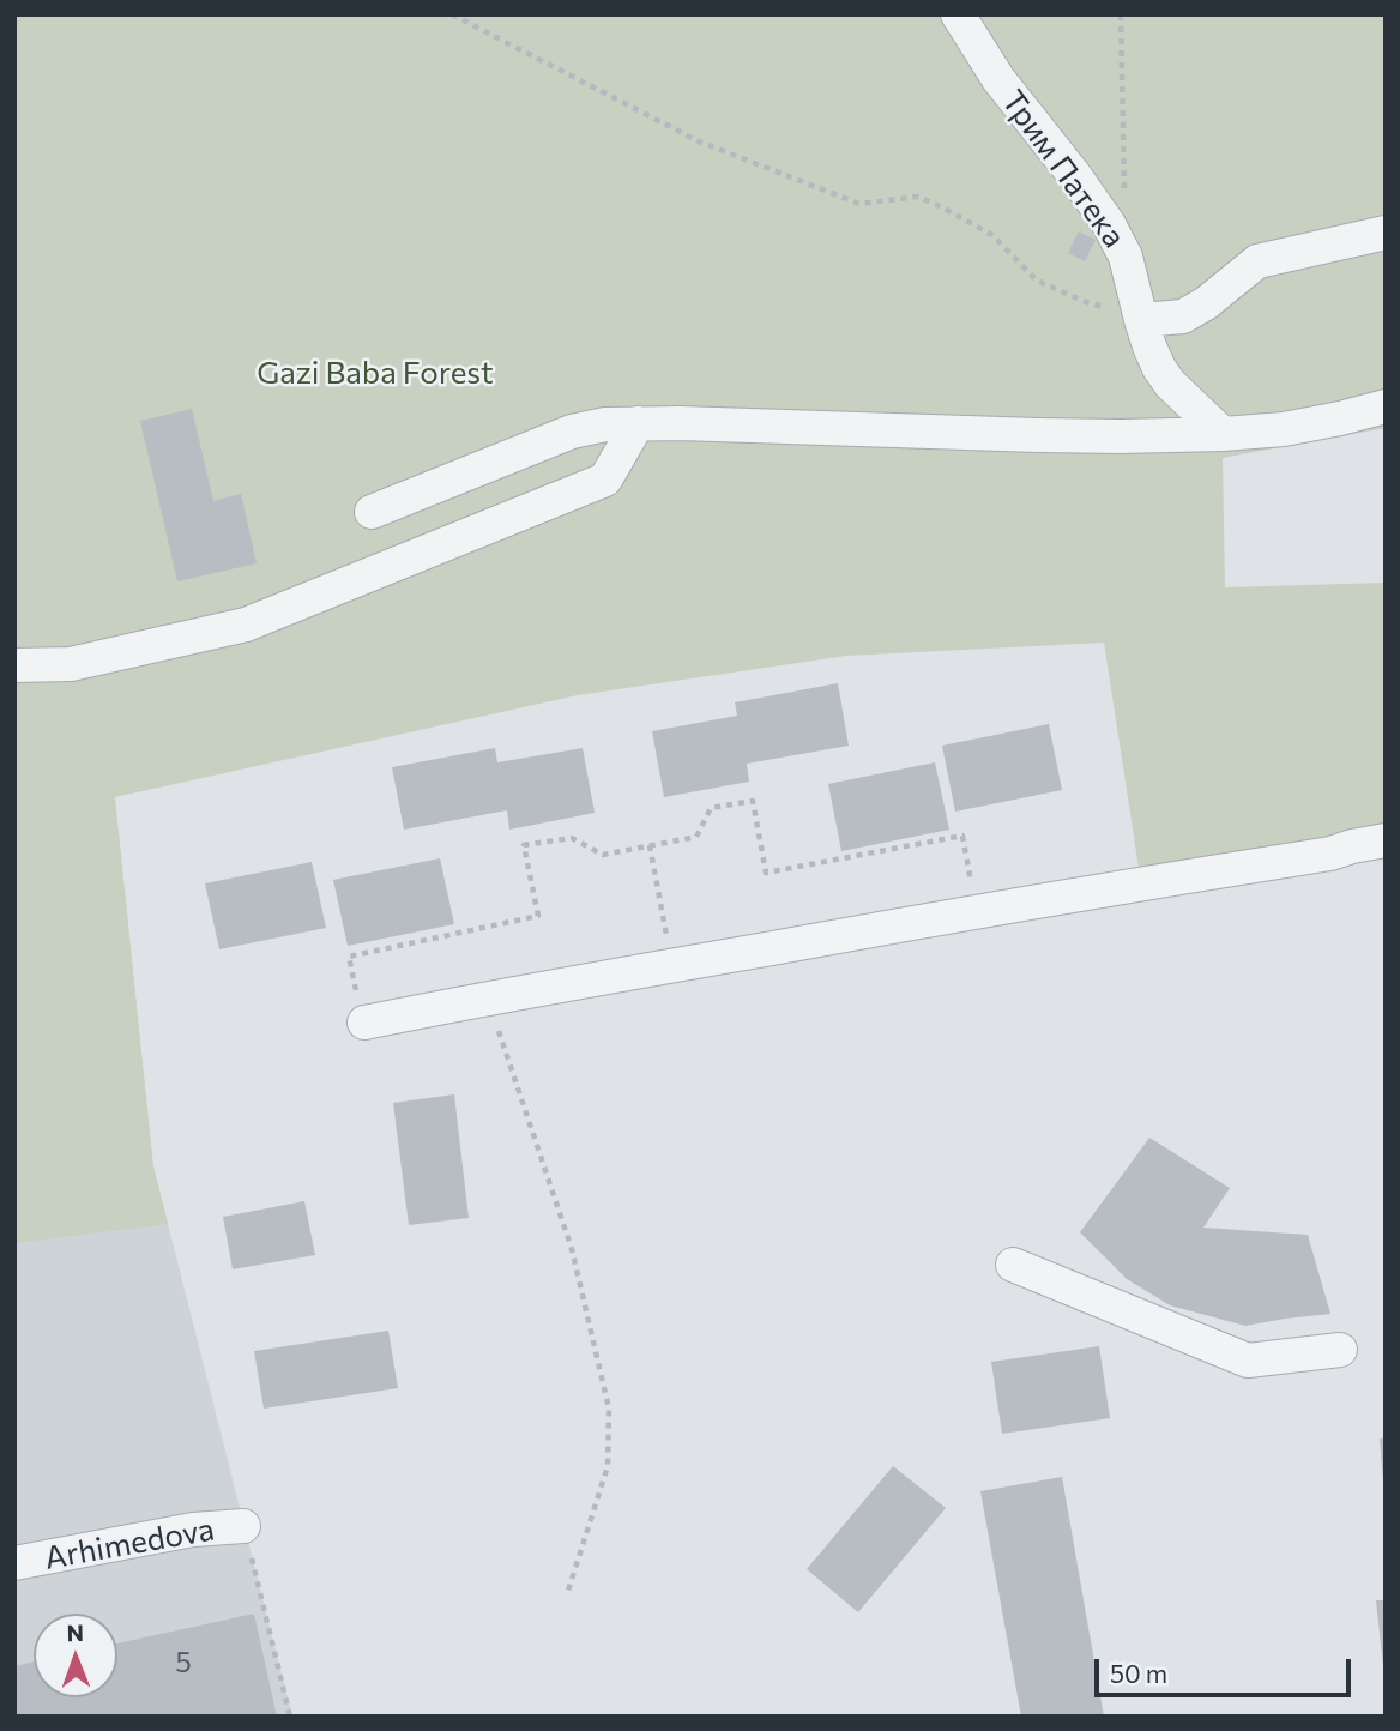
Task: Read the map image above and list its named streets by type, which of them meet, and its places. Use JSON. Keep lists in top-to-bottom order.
{
  "streets": {
    "street": ["Трим Патека", "Arhimedova"]
  },
  "parks": ["Gazi Baba Forest"],
  "house_numbers": ["5"],
  "scale_bar": "50 m",
  "north": "top"
}
